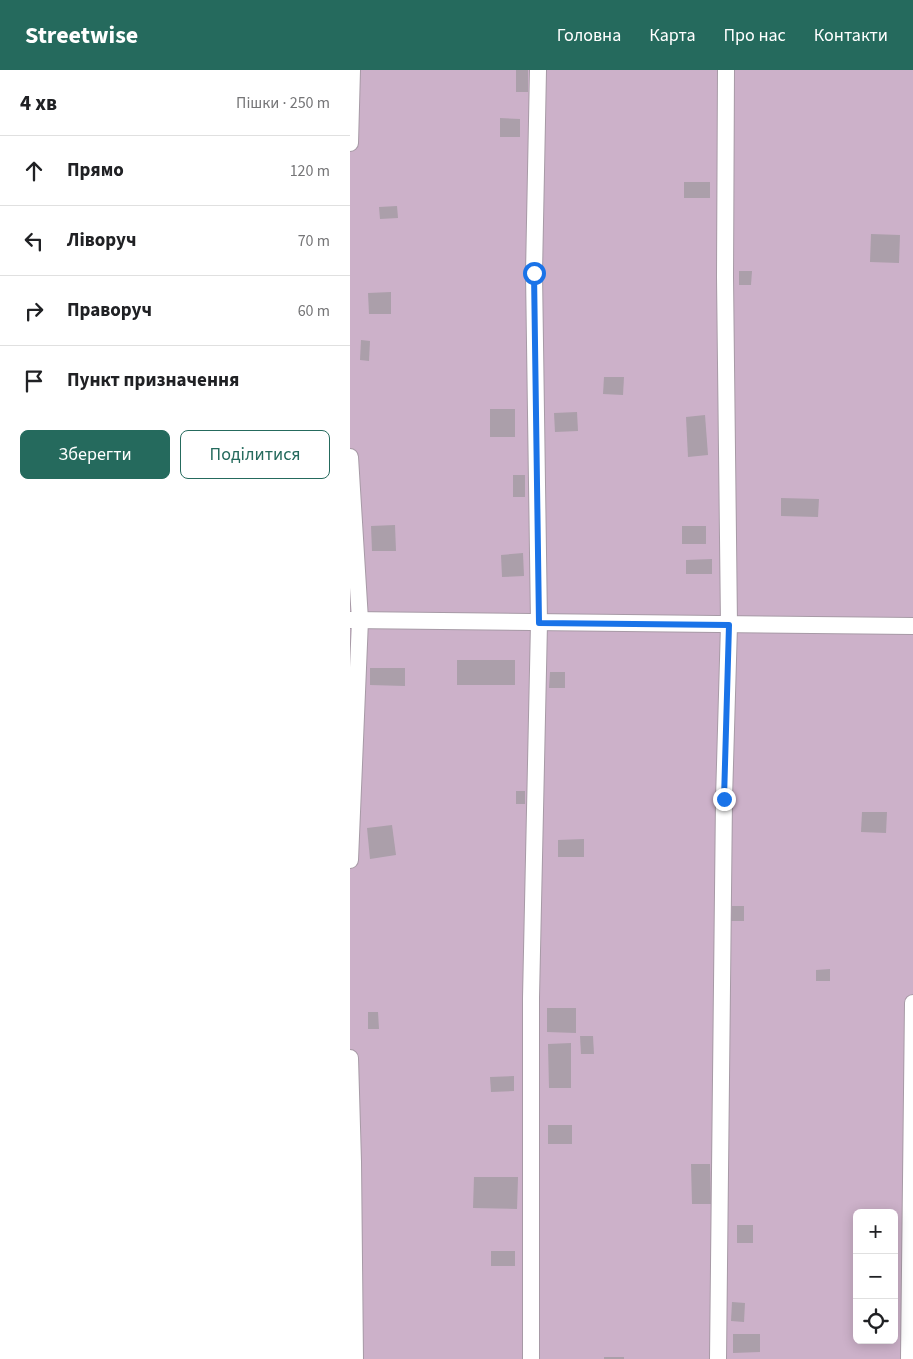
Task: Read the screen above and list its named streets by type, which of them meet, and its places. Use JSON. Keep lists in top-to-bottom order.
{
  "page": {
    "header": "Streetwise",
    "nav": [
      "Головна",
      "Карта",
      "Про нас",
      "Контакти"
    ],
    "heading": ["4 хв", "Пішки · 250 m"],
    "list": [
      ["Прямо", "120 m"],
      ["Ліворуч", "70 m"],
      ["Праворуч", "60 m"],
      "Пункт призначення"
    ],
    "buttons": ["Зберегти", "Поділитися"],
    "map_buttons": ["+", "−"]
  }
}
